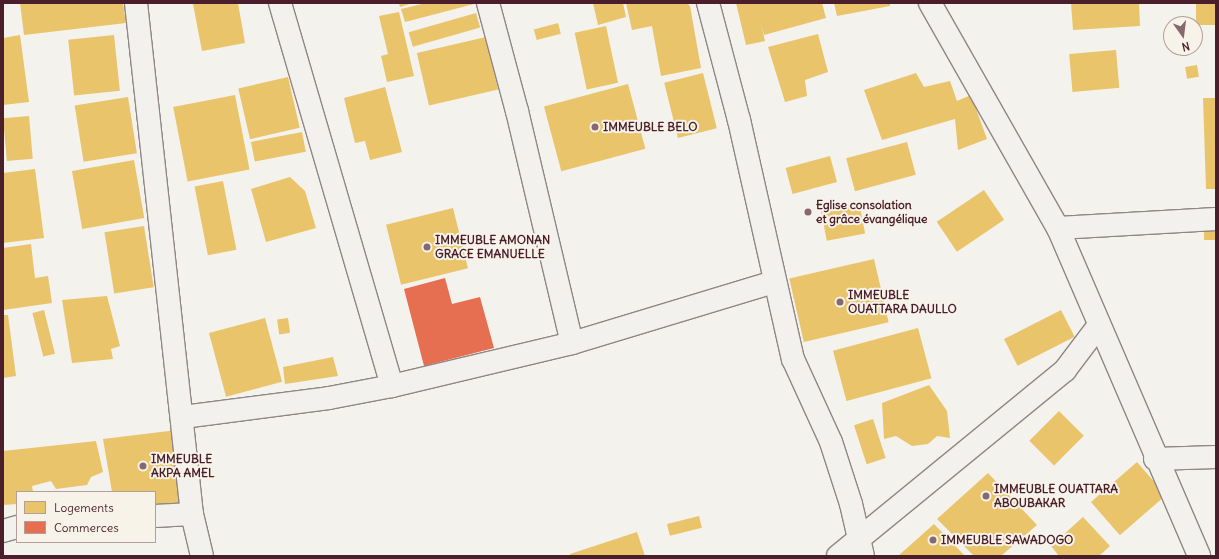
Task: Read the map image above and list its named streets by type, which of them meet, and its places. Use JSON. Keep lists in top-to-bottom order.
{
  "places": [
    "IMMEUBLE BELO",
    "Eglise consolation et grâce évangélique",
    "IMMEUBLE AMONAN GRACE EMANUELLE",
    "IMMEUBLE OUATTARA DAULLO",
    "IMMEUBLE AKPA AMEL",
    "IMMEUBLE OUATTARA ABOUBAKAR",
    "IMMEUBLE SAWADOGO"
  ],
  "legend": ["Logements", "Commerces"],
  "north": "bottom"
}
